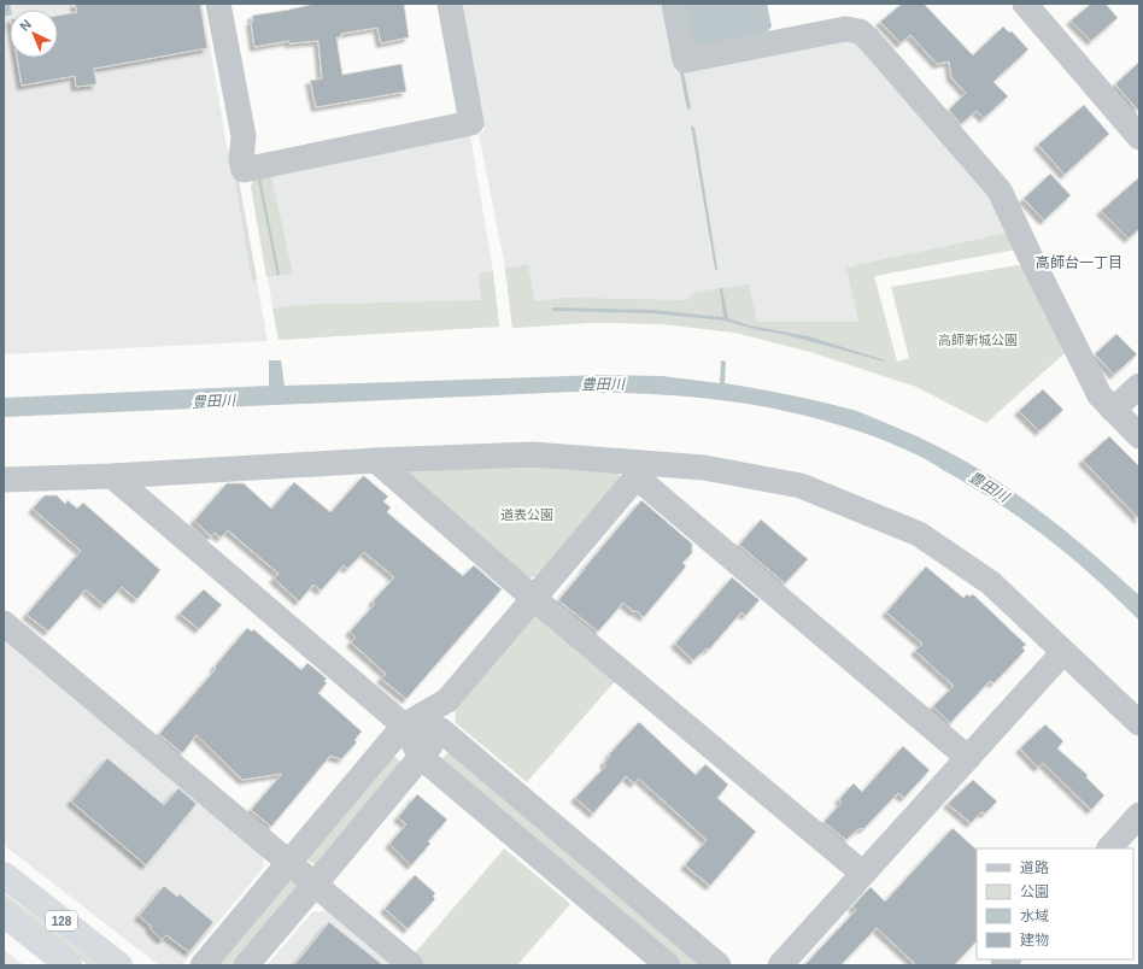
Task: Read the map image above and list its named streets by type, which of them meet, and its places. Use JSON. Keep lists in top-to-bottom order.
{
  "streets": {
    "highway": ["128"]
  },
  "districts": ["高師台一丁目"],
  "water": ["豊田川"],
  "parks": ["高師新城公園", "道表公園"],
  "legend": [
    "道路",
    "公園",
    "水域",
    "建物"
  ],
  "north": "top left"
}
